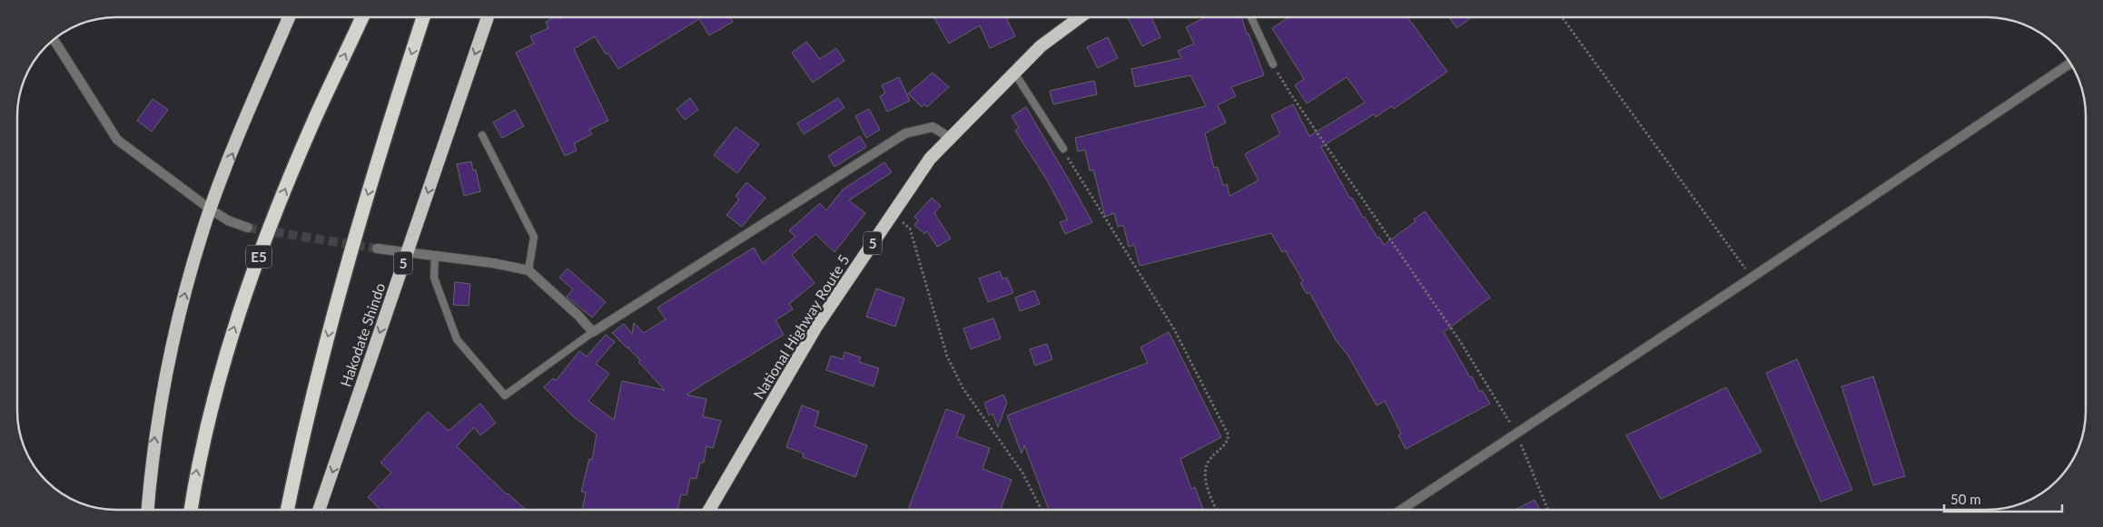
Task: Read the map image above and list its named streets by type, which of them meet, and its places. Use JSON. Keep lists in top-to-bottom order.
{
  "streets": {
    "highway": [
      "5",
      "E5",
      "National Highway Route 5",
      "Hakodate Shindo"
    ]
  },
  "scale_bar": "50 m"
}
